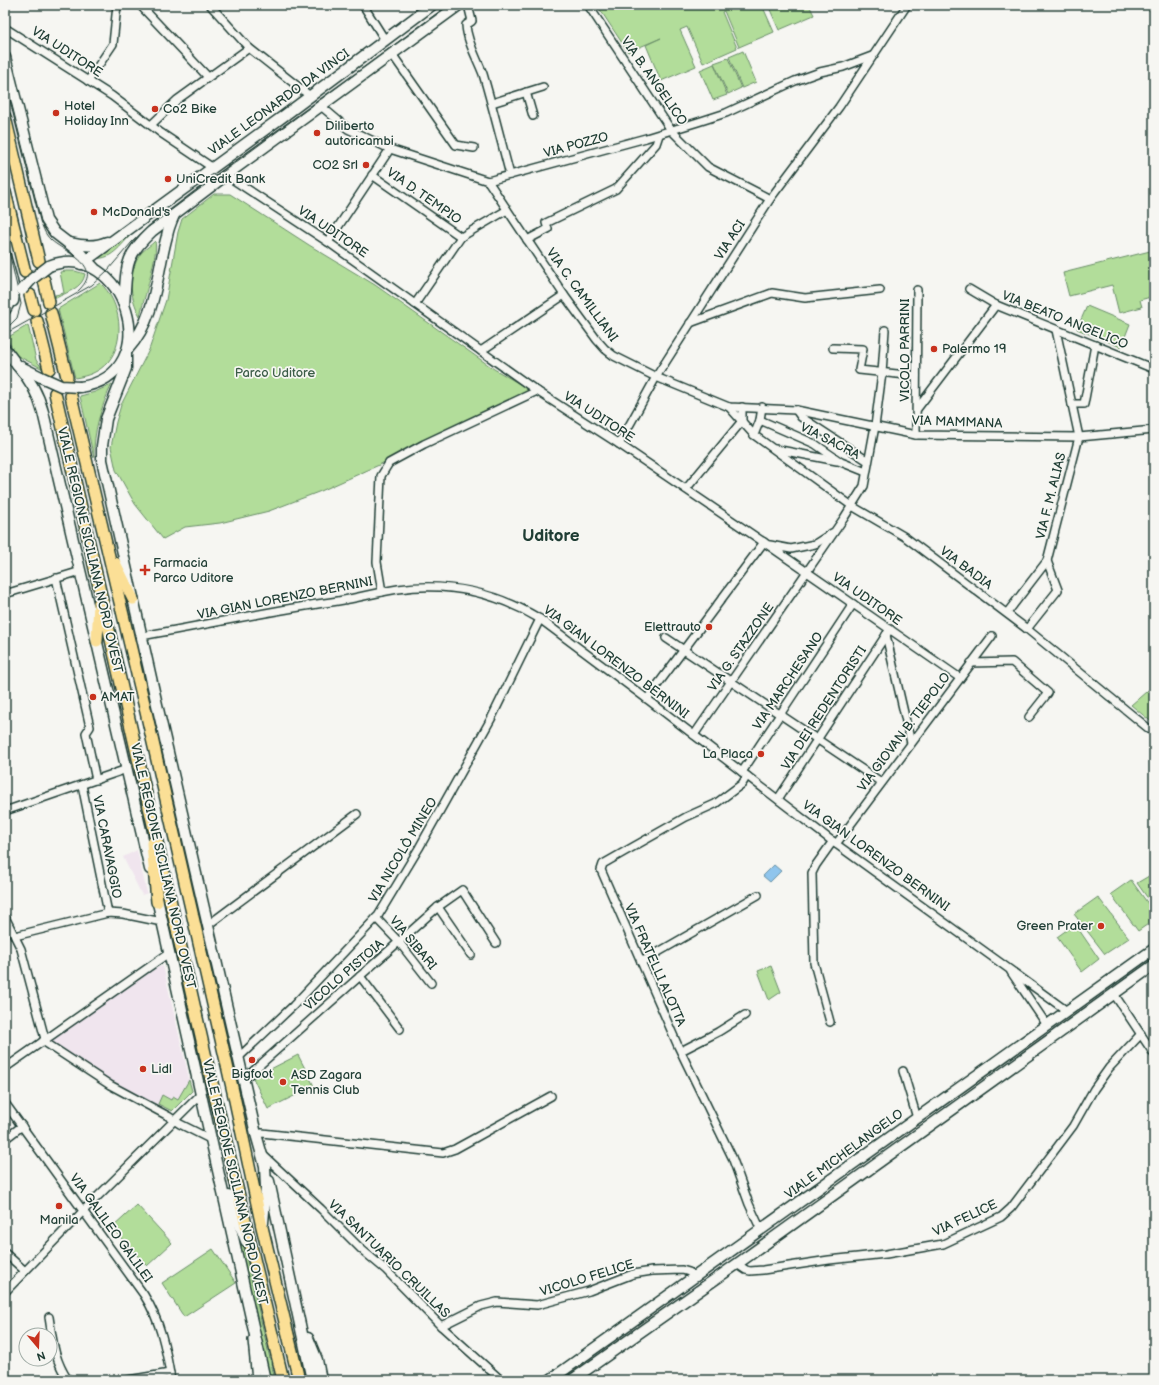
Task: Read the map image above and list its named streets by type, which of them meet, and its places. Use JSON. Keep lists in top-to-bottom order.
{
  "streets": {
    "main road": ["VIALE REGIONE SICILIANA NORD OVEST"],
    "street": [
      "VIA UDITORE",
      "VIA B. ANGELICO",
      "VIALE LEONARDO DA VINCI",
      "VIA POZZO",
      "VIA D. TEMPIO",
      "VIA ACI",
      "VIA C. CAMILLIANI",
      "VIA BEATO ANGELICO",
      "VICOLO PARRINI",
      "VIA MAMMANA",
      "VIA SACRA",
      "VIA F. M. ALIAS",
      "VIA BADIA",
      "VIA GIAN LORENZO BERNINI",
      "VIA G. STAZZONE",
      "VIA MARCHESANO",
      "VIA DEI REDENTORISTI",
      "VIA GIOVAN B. TIEPOLO",
      "VIA CARAVAGGIO",
      "VIA NICOLÒ MINEO",
      "VIA SIBARI",
      "VIA FRATELLI ALOTTA",
      "VICOLO PISTOIA",
      "VIALE MICHELANGELO",
      "VIA FELICE",
      "VIA GALILEO GALILEI",
      "VIA SANTUARIO CRUILLAS",
      "VICOLO FELICE"
    ]
  },
  "crossings": [
    ["VIA UDITORE", "VIALE LEONARDO DA VINCI"],
    ["VIA UDITORE", "VIA ACI"],
    ["VIA UDITORE", "VIA G. STAZZONE"],
    ["VIA UDITORE", "VIA MARCHESANO"],
    ["VIA UDITORE", "VIA DEI REDENTORISTI"],
    ["VIA UDITORE", "VIA GIOVAN B. TIEPOLO"],
    ["VIA B. ANGELICO", "VIA POZZO"],
    ["VIA B. ANGELICO", "VIA ACI"],
    ["VIA POZZO", "VIA ACI"],
    ["VIA POZZO", "VIA C. CAMILLIANI"],
    ["VIA ACI", "VIA C. CAMILLIANI"],
    ["VIA ACI", "VICOLO PARRINI"],
    ["VIA C. CAMILLIANI", "VIA MAMMANA"],
    ["VIA C. CAMILLIANI", "VIA BADIA"],
    ["VICOLO PARRINI", "VIA MAMMANA"],
    ["VIA MAMMANA", "VIA F. M. ALIAS"],
    ["VIA MAMMANA", "VIA BADIA"],
    ["VIA MAMMANA", "VIA G. STAZZONE"],
    ["VIA SACRA", "VIA G. STAZZONE"],
    ["VIA F. M. ALIAS", "VIA BADIA"],
    ["VIA BADIA", "VIA G. STAZZONE"],
    ["VIA GIAN LORENZO BERNINI", "VIA G. STAZZONE"],
    ["VIA GIAN LORENZO BERNINI", "VIA MARCHESANO"],
    ["VIA GIAN LORENZO BERNINI", "VIA DEI REDENTORISTI"],
    ["VIA GIAN LORENZO BERNINI", "VIA GIOVAN B. TIEPOLO"],
    ["VIA GIAN LORENZO BERNINI", "VIA NICOLÒ MINEO"],
    ["VIA GIAN LORENZO BERNINI", "VIA FRATELLI ALOTTA"],
    ["VIA GIAN LORENZO BERNINI", "VIALE MICHELANGELO"],
    ["VIA MARCHESANO", "VIA FRATELLI ALOTTA"],
    ["VIA NICOLÒ MINEO", "VIA SIBARI"],
    ["VIA SIBARI", "VICOLO PISTOIA"],
    ["VIA FRATELLI ALOTTA", "VIALE MICHELANGELO"],
    ["VIALE MICHELANGELO", "VIA FELICE"],
    ["VIALE MICHELANGELO", "VICOLO FELICE"],
    ["VIA SANTUARIO CRUILLAS", "VICOLO FELICE"]
  ],
  "districts": ["Uditore"],
  "parks": ["Parco Uditore"],
  "places": {
    "other": [
      "Co2 Bike",
      "Hotel Holiday Inn",
      "Diliberto autoricambi",
      "CO2 Srl",
      "UniCredit Bank",
      "McDonald's",
      "Palermo 19",
      "Elettrauto",
      "AMAT",
      "La Placa",
      "Green Prater",
      "Bigfoot",
      "Lidl",
      "ASD Zagara Tennis Club",
      "Manila"
    ],
    "health": ["Farmacia Parco Uditore"]
  },
  "north": "bottom"
}
